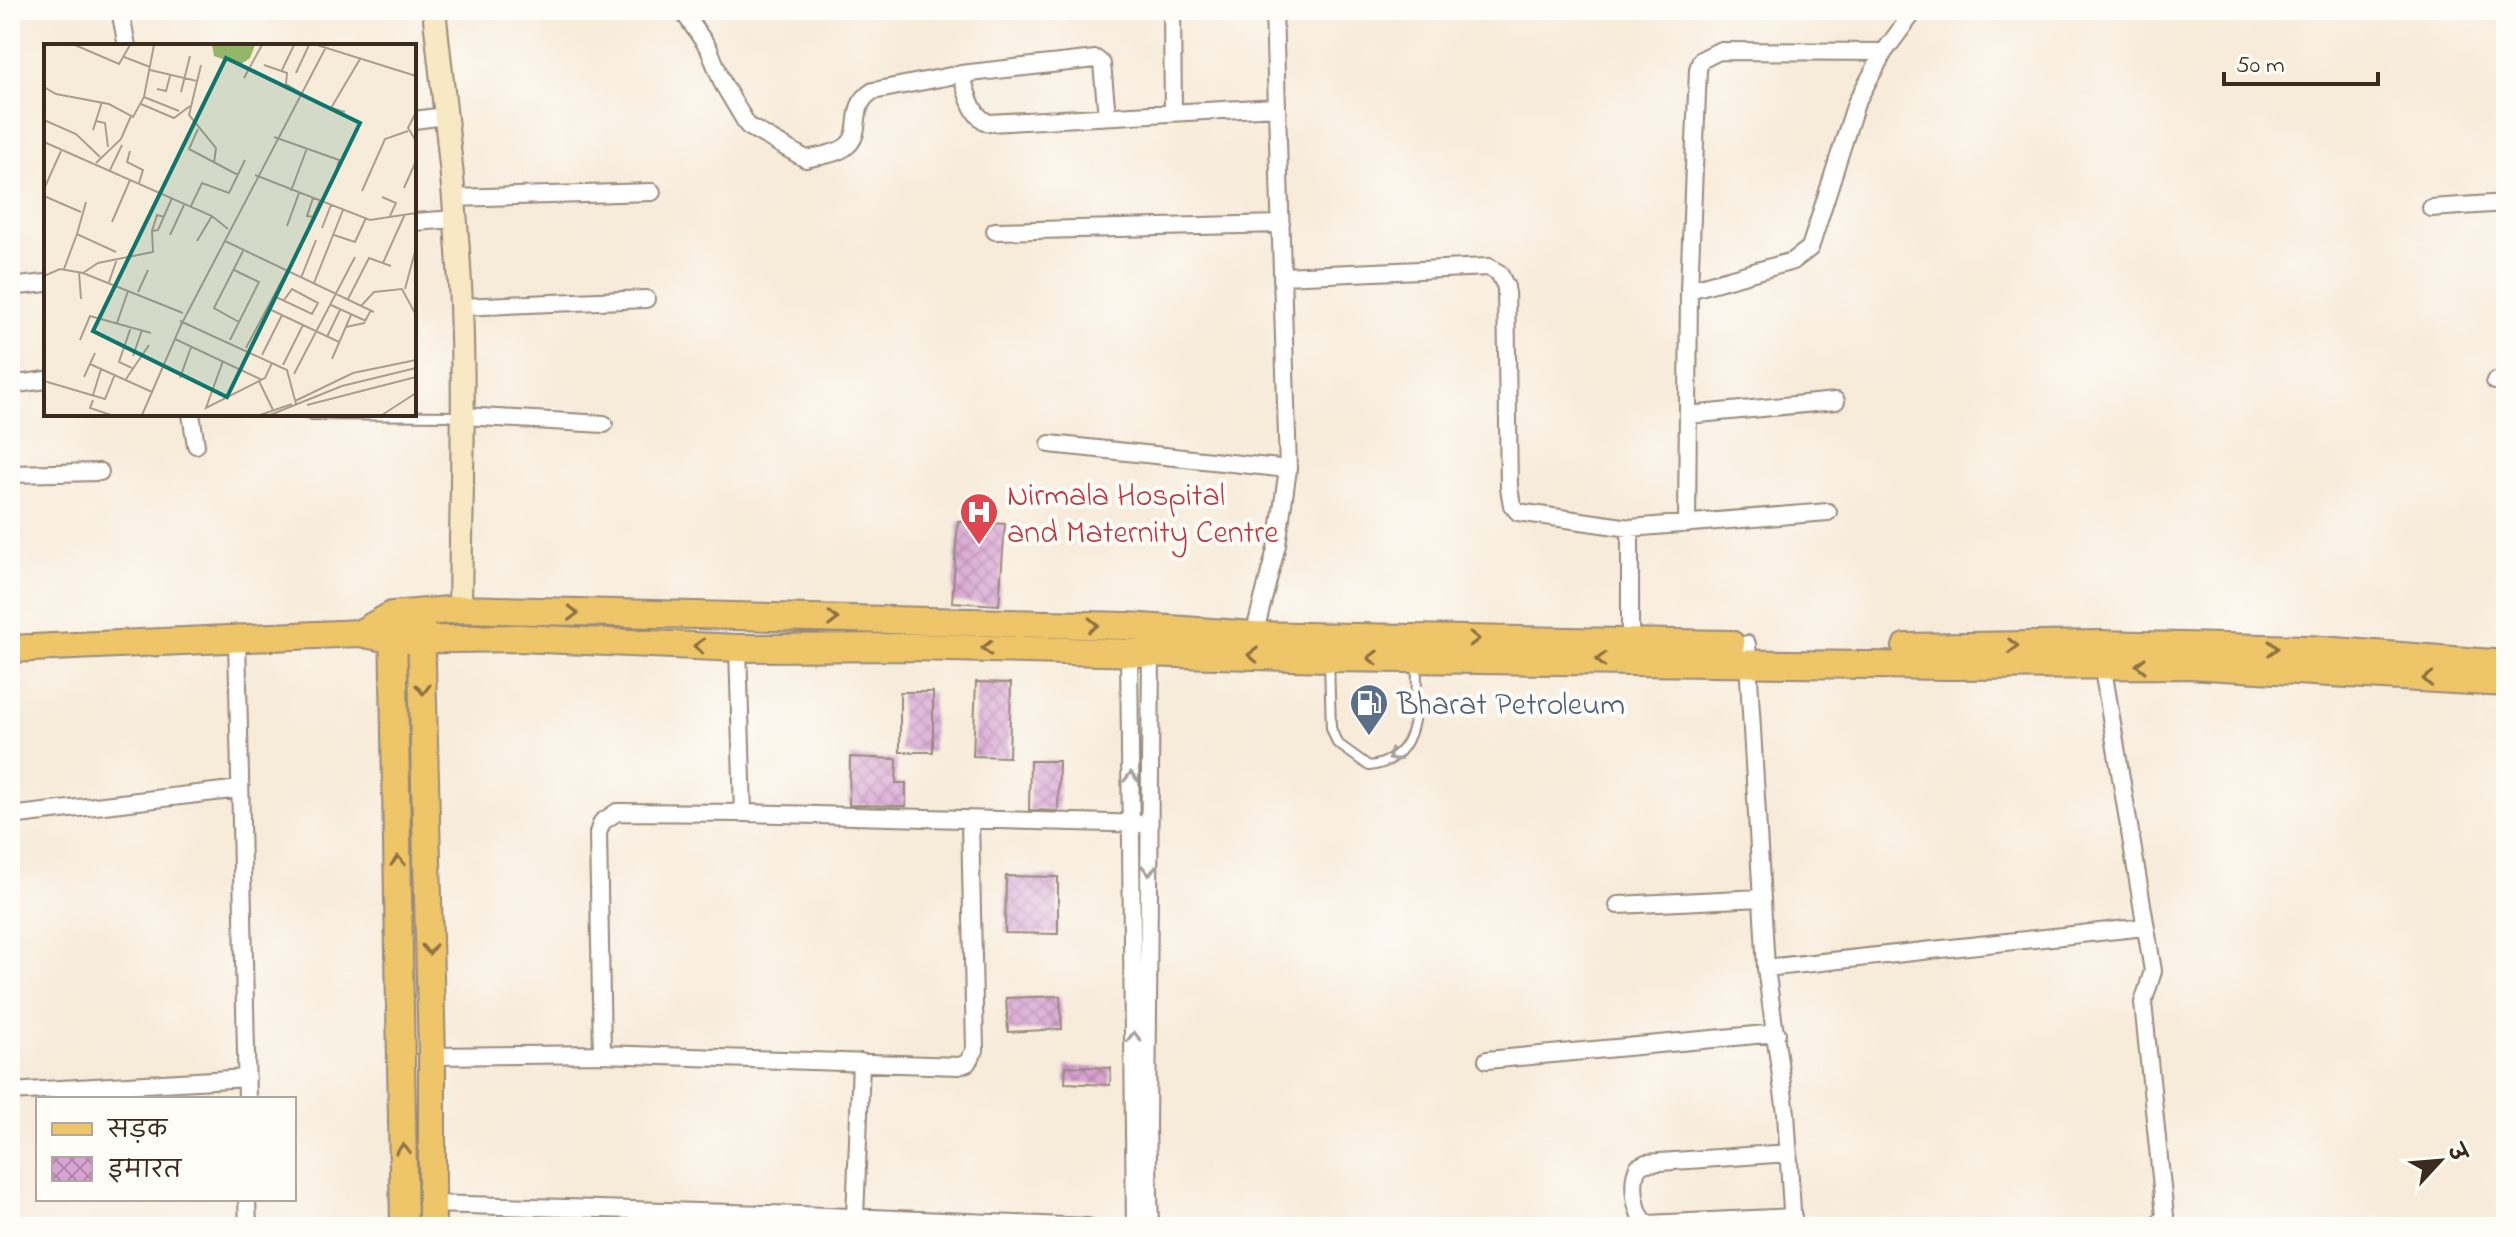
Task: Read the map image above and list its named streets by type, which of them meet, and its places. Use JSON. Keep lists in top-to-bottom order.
{
  "places": {
    "hospital": ["Nirmala Hospital and Maternity Centre"],
    "fuel station": ["Bharat Petroleum"]
  },
  "legend": ["सड़क", "इमारत"],
  "scale_bar": "50 m",
  "north": "top right"
}
